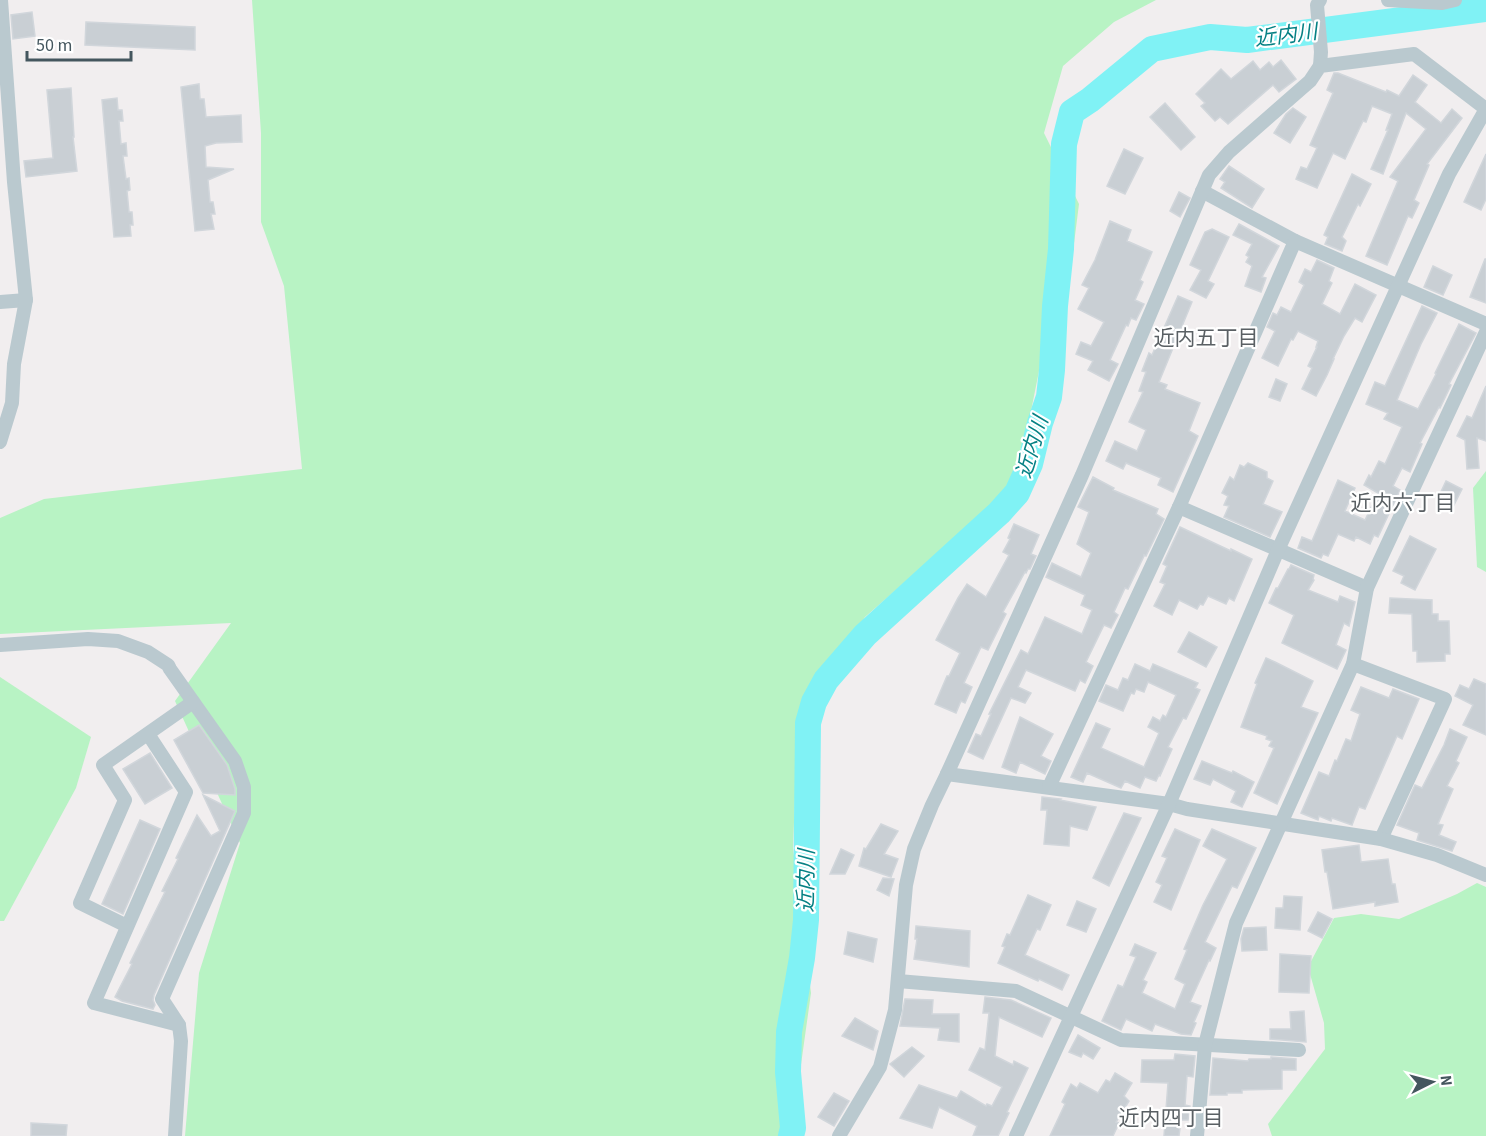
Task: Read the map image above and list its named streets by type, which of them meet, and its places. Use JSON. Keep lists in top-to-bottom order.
{
  "districts": ["近内五丁目", "近内六丁目", "近内四丁目"],
  "water": ["近内川"],
  "scale_bar": "50 m",
  "north": "right"
}
